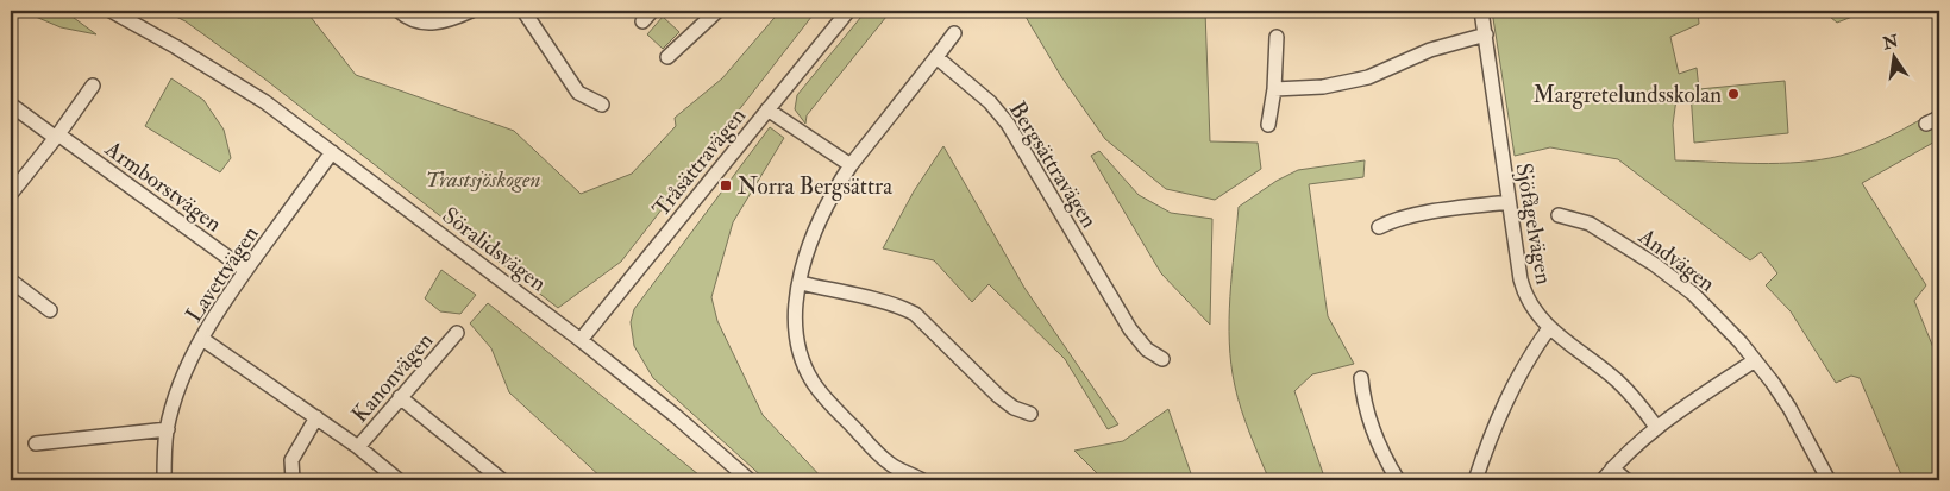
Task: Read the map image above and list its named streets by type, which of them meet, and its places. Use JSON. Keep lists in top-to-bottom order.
{
  "streets": {
    "street": [
      "Tråsättravägen",
      "Bergsättravägen",
      "Armborstvägen",
      "Sjöfågelvägen",
      "Söralidsvägen",
      "Andvägen",
      "Lavettvägen",
      "Kanonvägen"
    ]
  },
  "crossings": [
    ["Tråsättravägen", "Söralidsvägen"],
    ["Armborstvägen", "Lavettvägen"],
    ["Söralidsvägen", "Lavettvägen"],
    ["Lavettvägen", "Kanonvägen"]
  ],
  "parks": ["Trastsjöskogen"],
  "places": {
    "other": ["Margretelundsskolan"],
    "transit": ["Norra Bergsättra"]
  },
  "north": "top"
}
